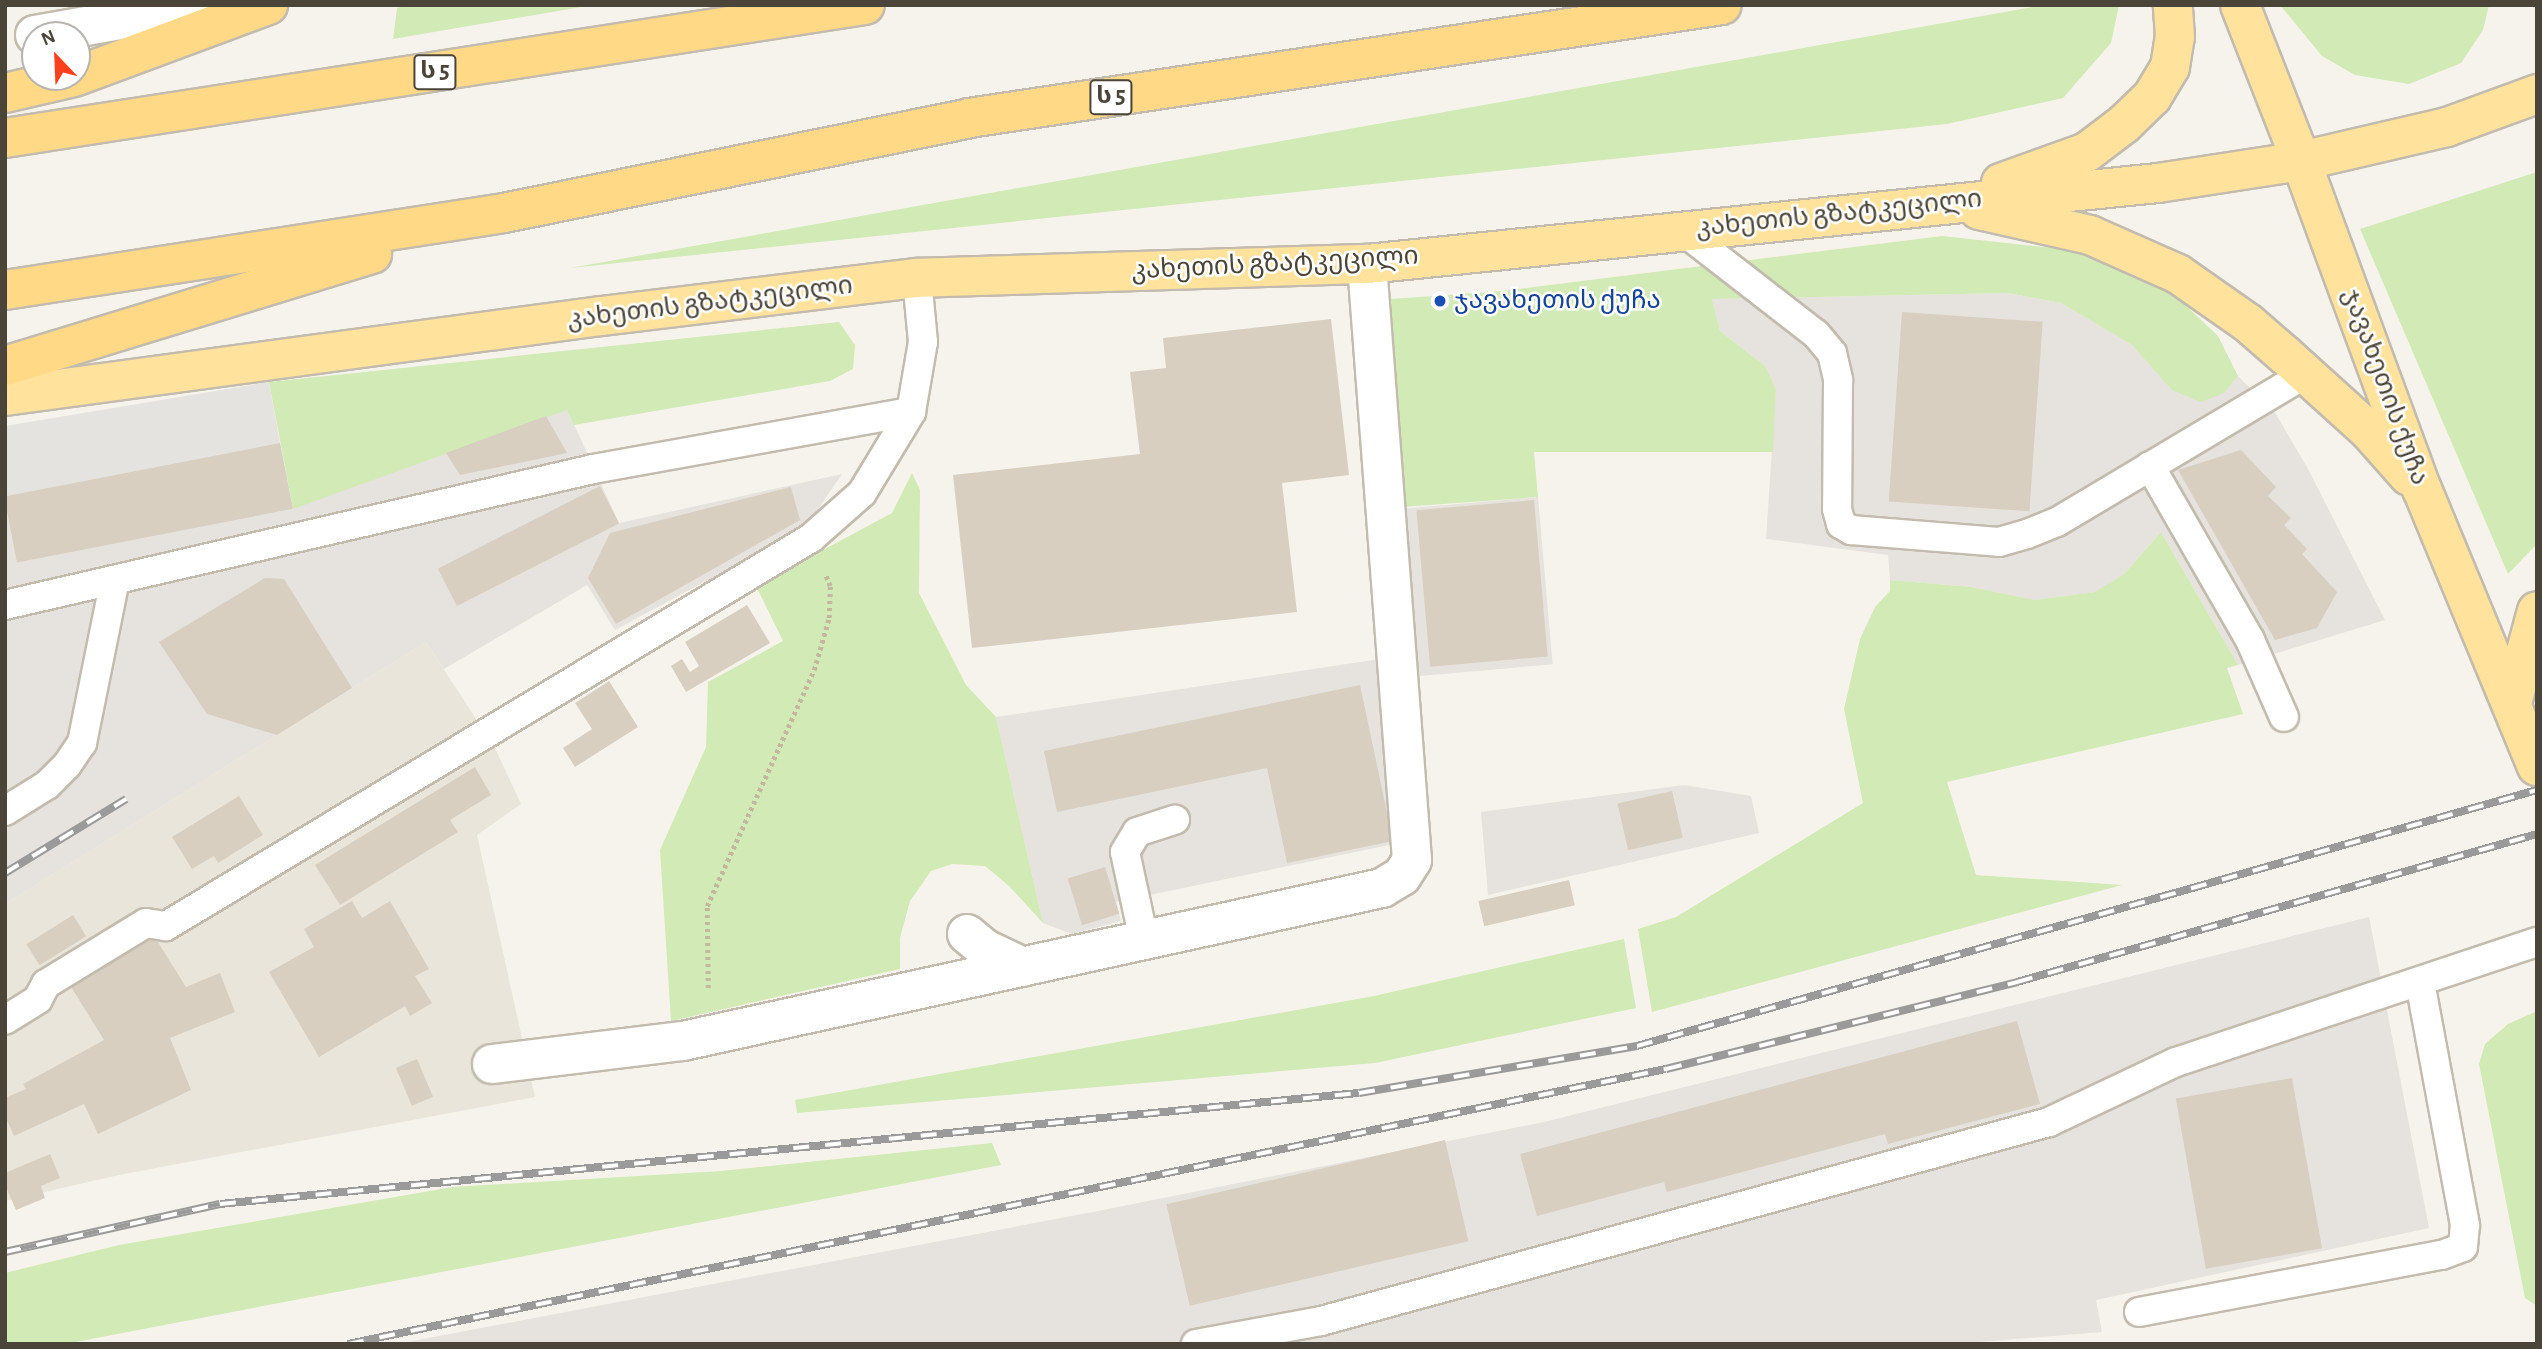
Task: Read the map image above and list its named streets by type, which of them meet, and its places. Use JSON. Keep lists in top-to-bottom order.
{
  "streets": {
    "highway": ["ს 5"],
    "main road": ["კახეთის გზატკეცილი", "ჯავახეთის ქუჩა"]
  },
  "crossings": [
    ["კახეთის გზატკეცილი", "ჯავახეთის ქუჩა"]
  ],
  "places": ["ჯავახეთის ქუჩა"],
  "north": "top left"
}
